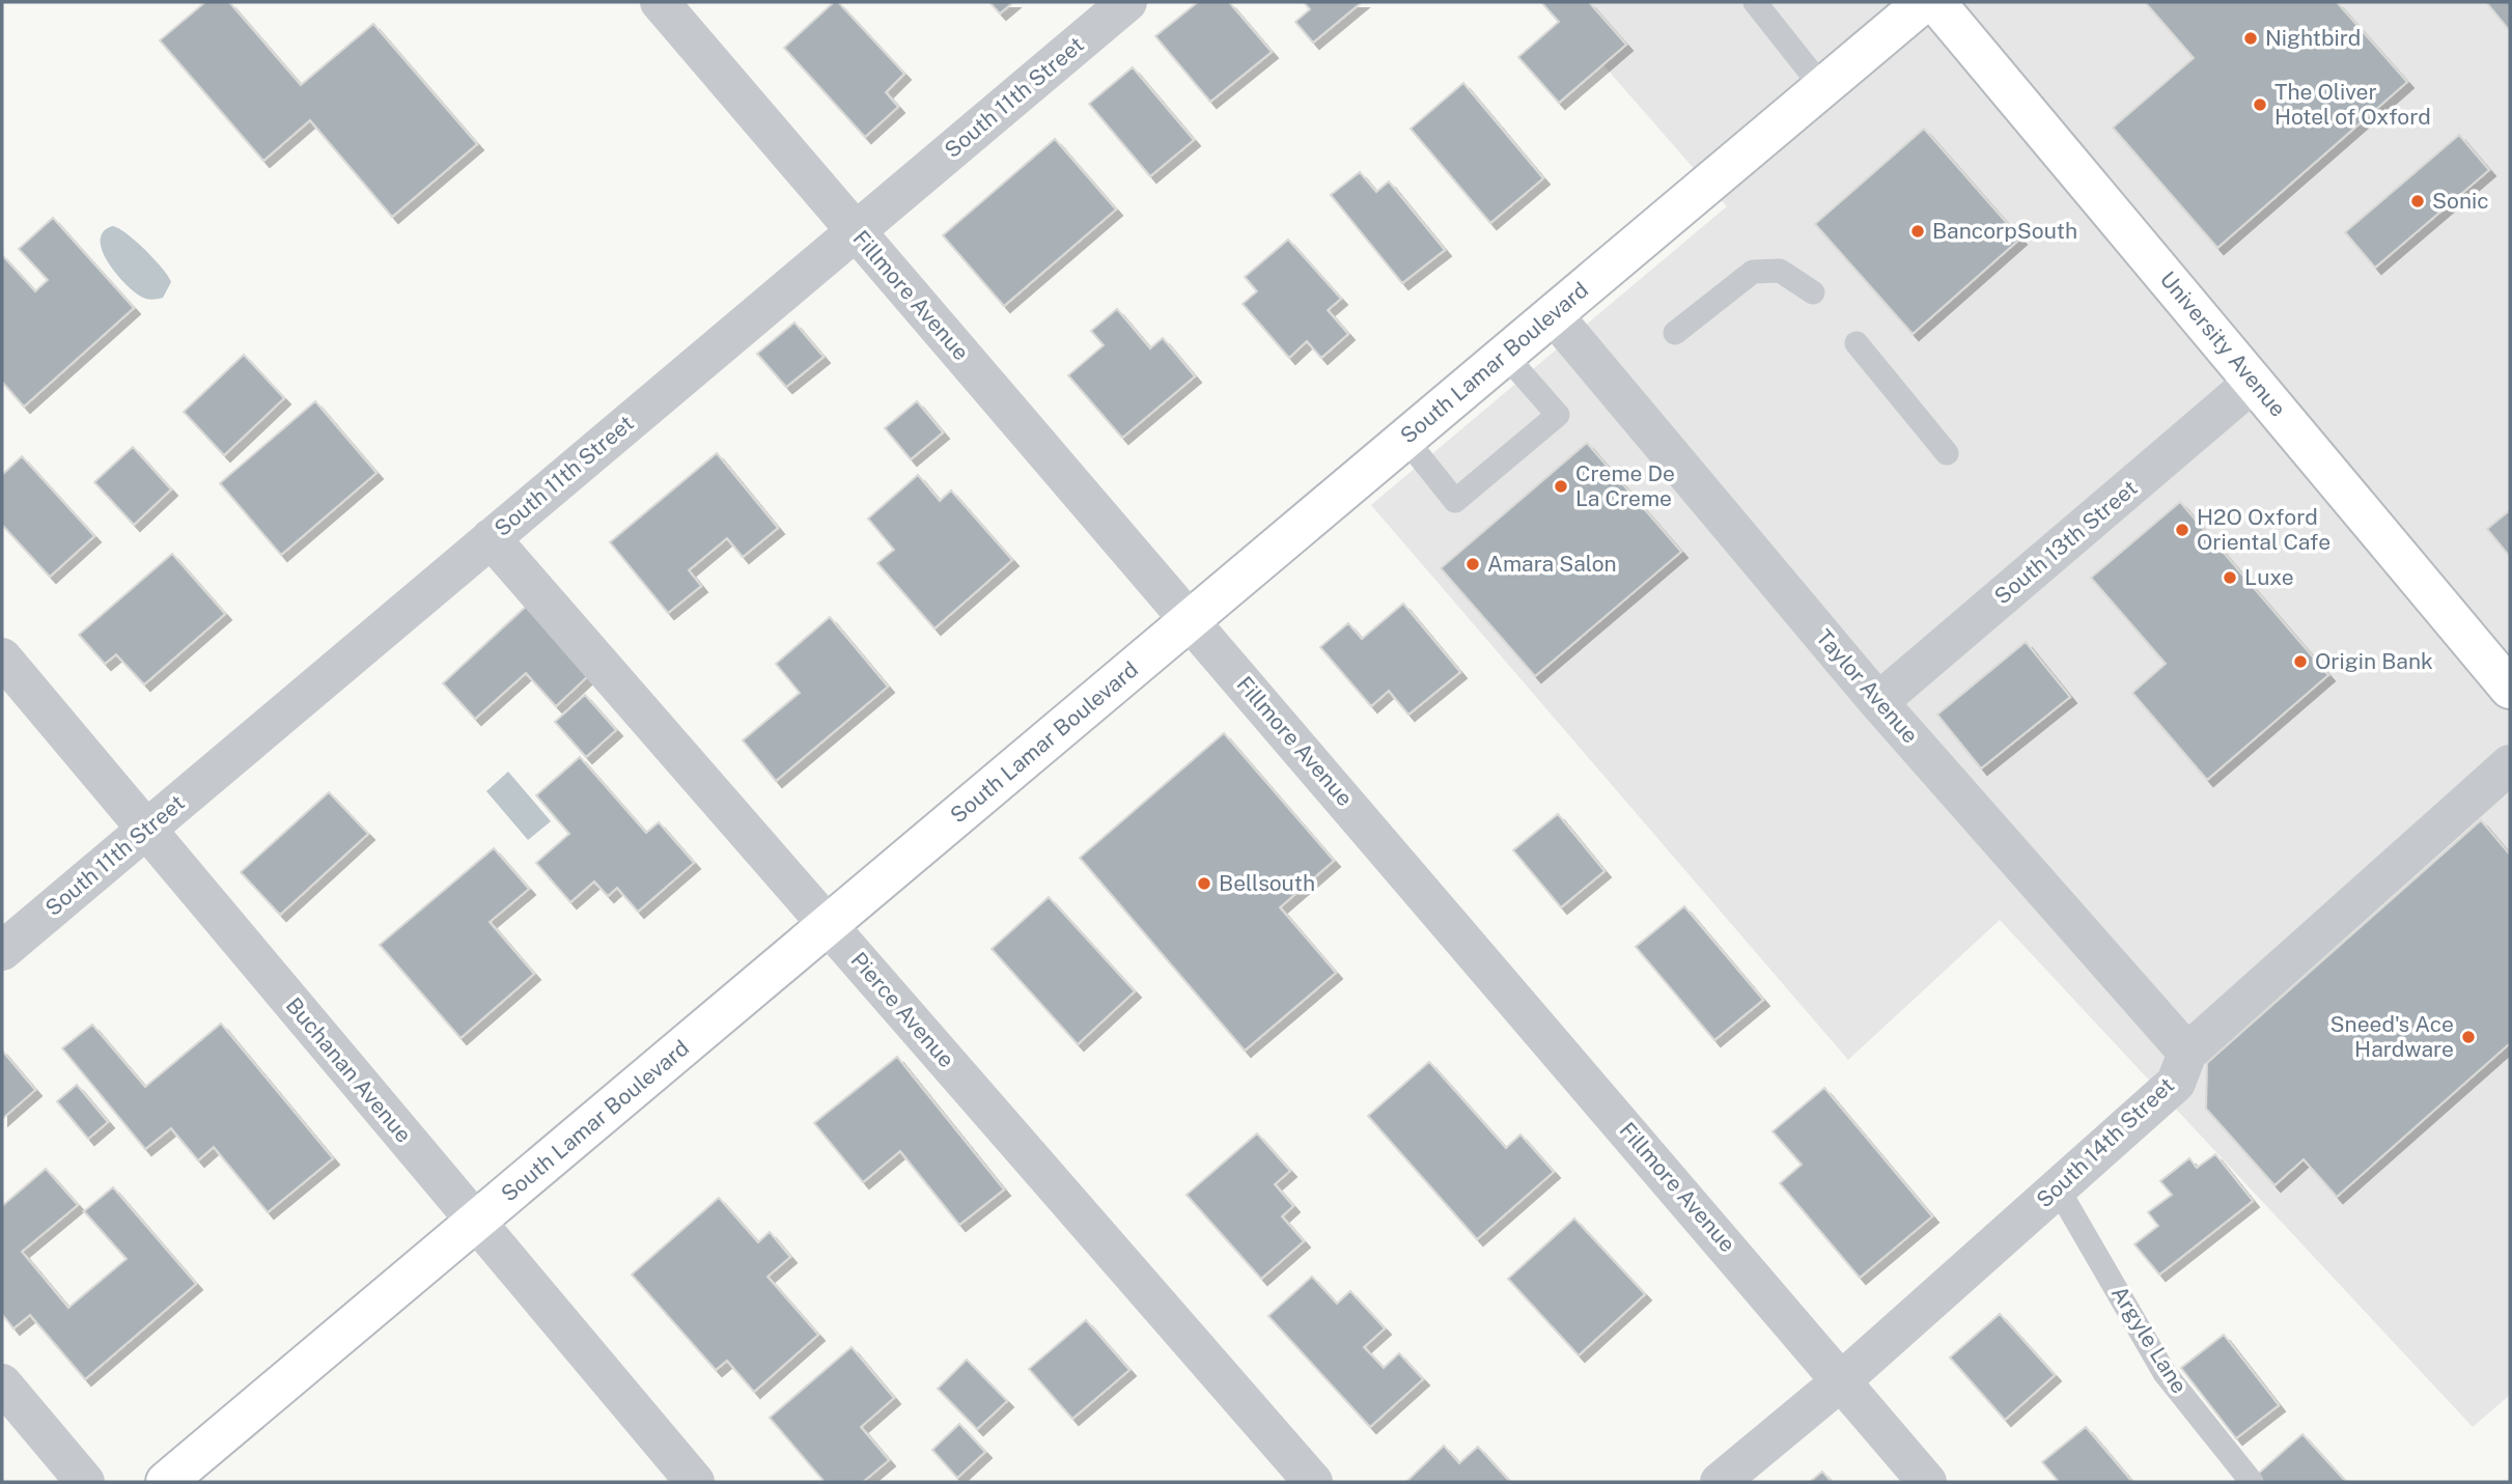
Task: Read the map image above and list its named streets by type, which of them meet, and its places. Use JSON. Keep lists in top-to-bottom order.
{
  "streets": {
    "street": [
      "South 11th Street",
      "Fillmore Avenue",
      "University Avenue",
      "South Lamar Boulevard",
      "South 13th Street",
      "Taylor Avenue",
      "Pierce Avenue",
      "Buchanan Avenue",
      "South 14th Street"
    ],
    "lane": ["Argyle Lane"]
  },
  "crossings": [
    ["South 11th Street", "Fillmore Avenue"],
    ["South 11th Street", "Pierce Avenue"],
    ["South 11th Street", "Buchanan Avenue"],
    ["Fillmore Avenue", "South Lamar Boulevard"],
    ["Fillmore Avenue", "South 14th Street"],
    ["University Avenue", "South 13th Street"],
    ["South Lamar Boulevard", "Taylor Avenue"],
    ["South Lamar Boulevard", "Pierce Avenue"],
    ["South Lamar Boulevard", "Buchanan Avenue"],
    ["South 13th Street", "Taylor Avenue"],
    ["Taylor Avenue", "South 14th Street"],
    ["South 14th Street", "Argyle Lane"]
  ],
  "places": [
    "Nightbird",
    "The Oliver Hotel of Oxford",
    "Sonic",
    "BancorpSouth",
    "Creme De La Creme",
    "H2O Oxford Oriental Cafe",
    "Amara Salon",
    "Luxe",
    "Origin Bank",
    "Bellsouth",
    "Sneed's Ace Hardware"
  ]
}
